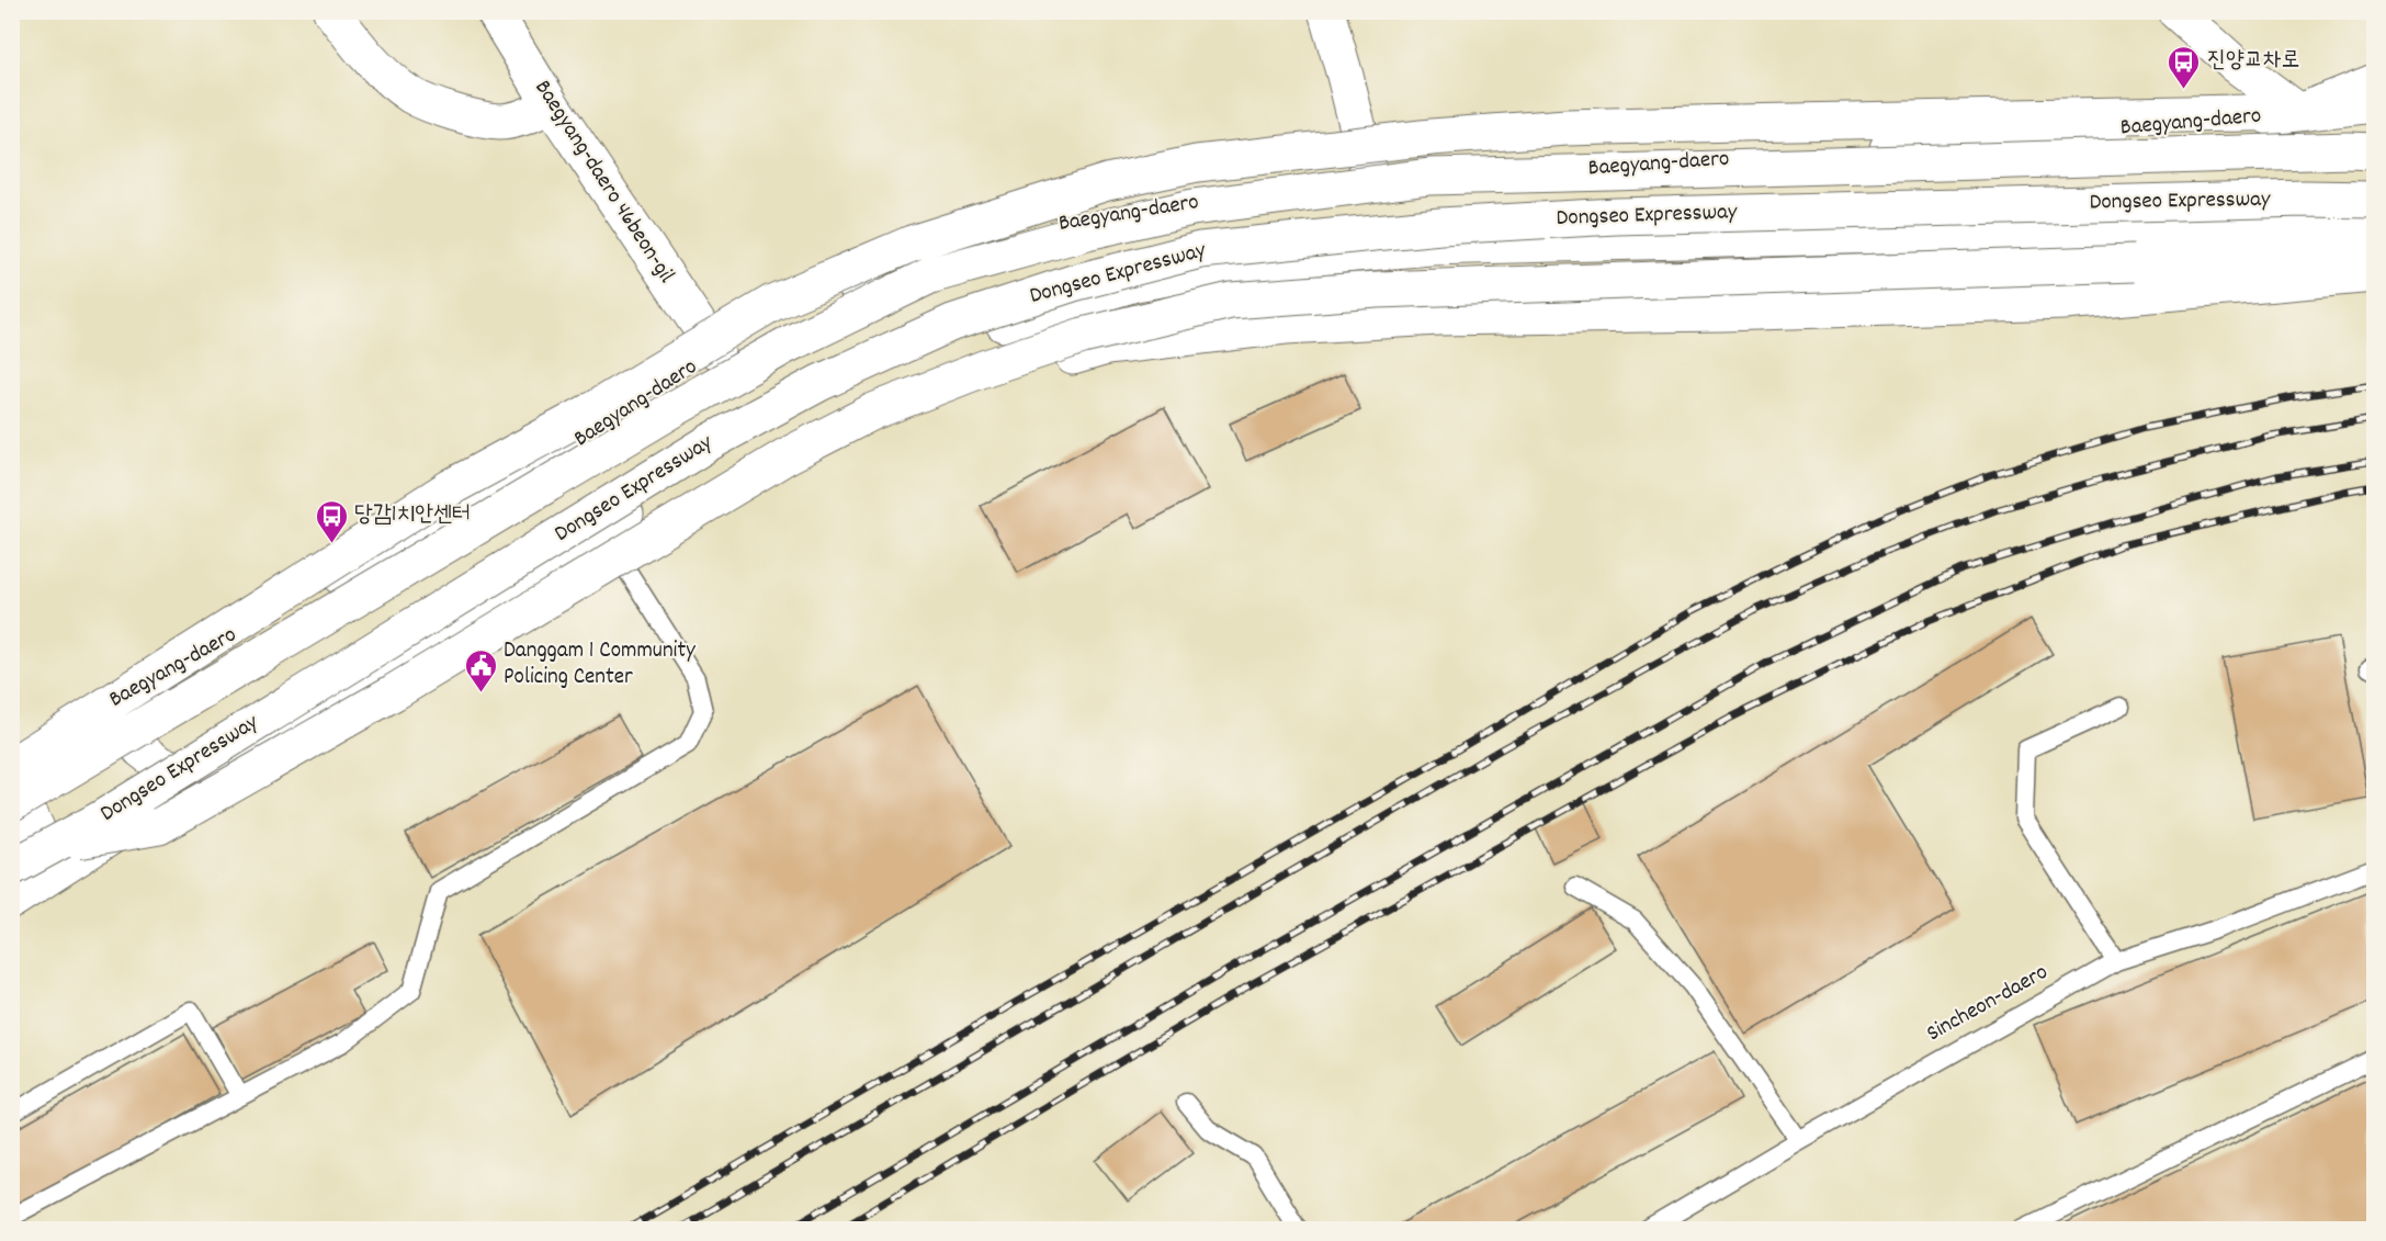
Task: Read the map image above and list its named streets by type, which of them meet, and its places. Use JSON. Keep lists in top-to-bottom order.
{
  "streets": {
    "main road": ["Baegyang-daero", "Baegyang-daero 46beon-gil", "Dongseo Expressway"],
    "lane": ["Sincheon-daero"]
  },
  "crossings": [
    ["Baegyang-daero", "Baegyang-daero 46beon-gil"]
  ],
  "places": {
    "bus stop": ["진양교차로", "당감1치안센터"],
    "public building": ["Danggam 1 Community Policing Center"]
  }
}
